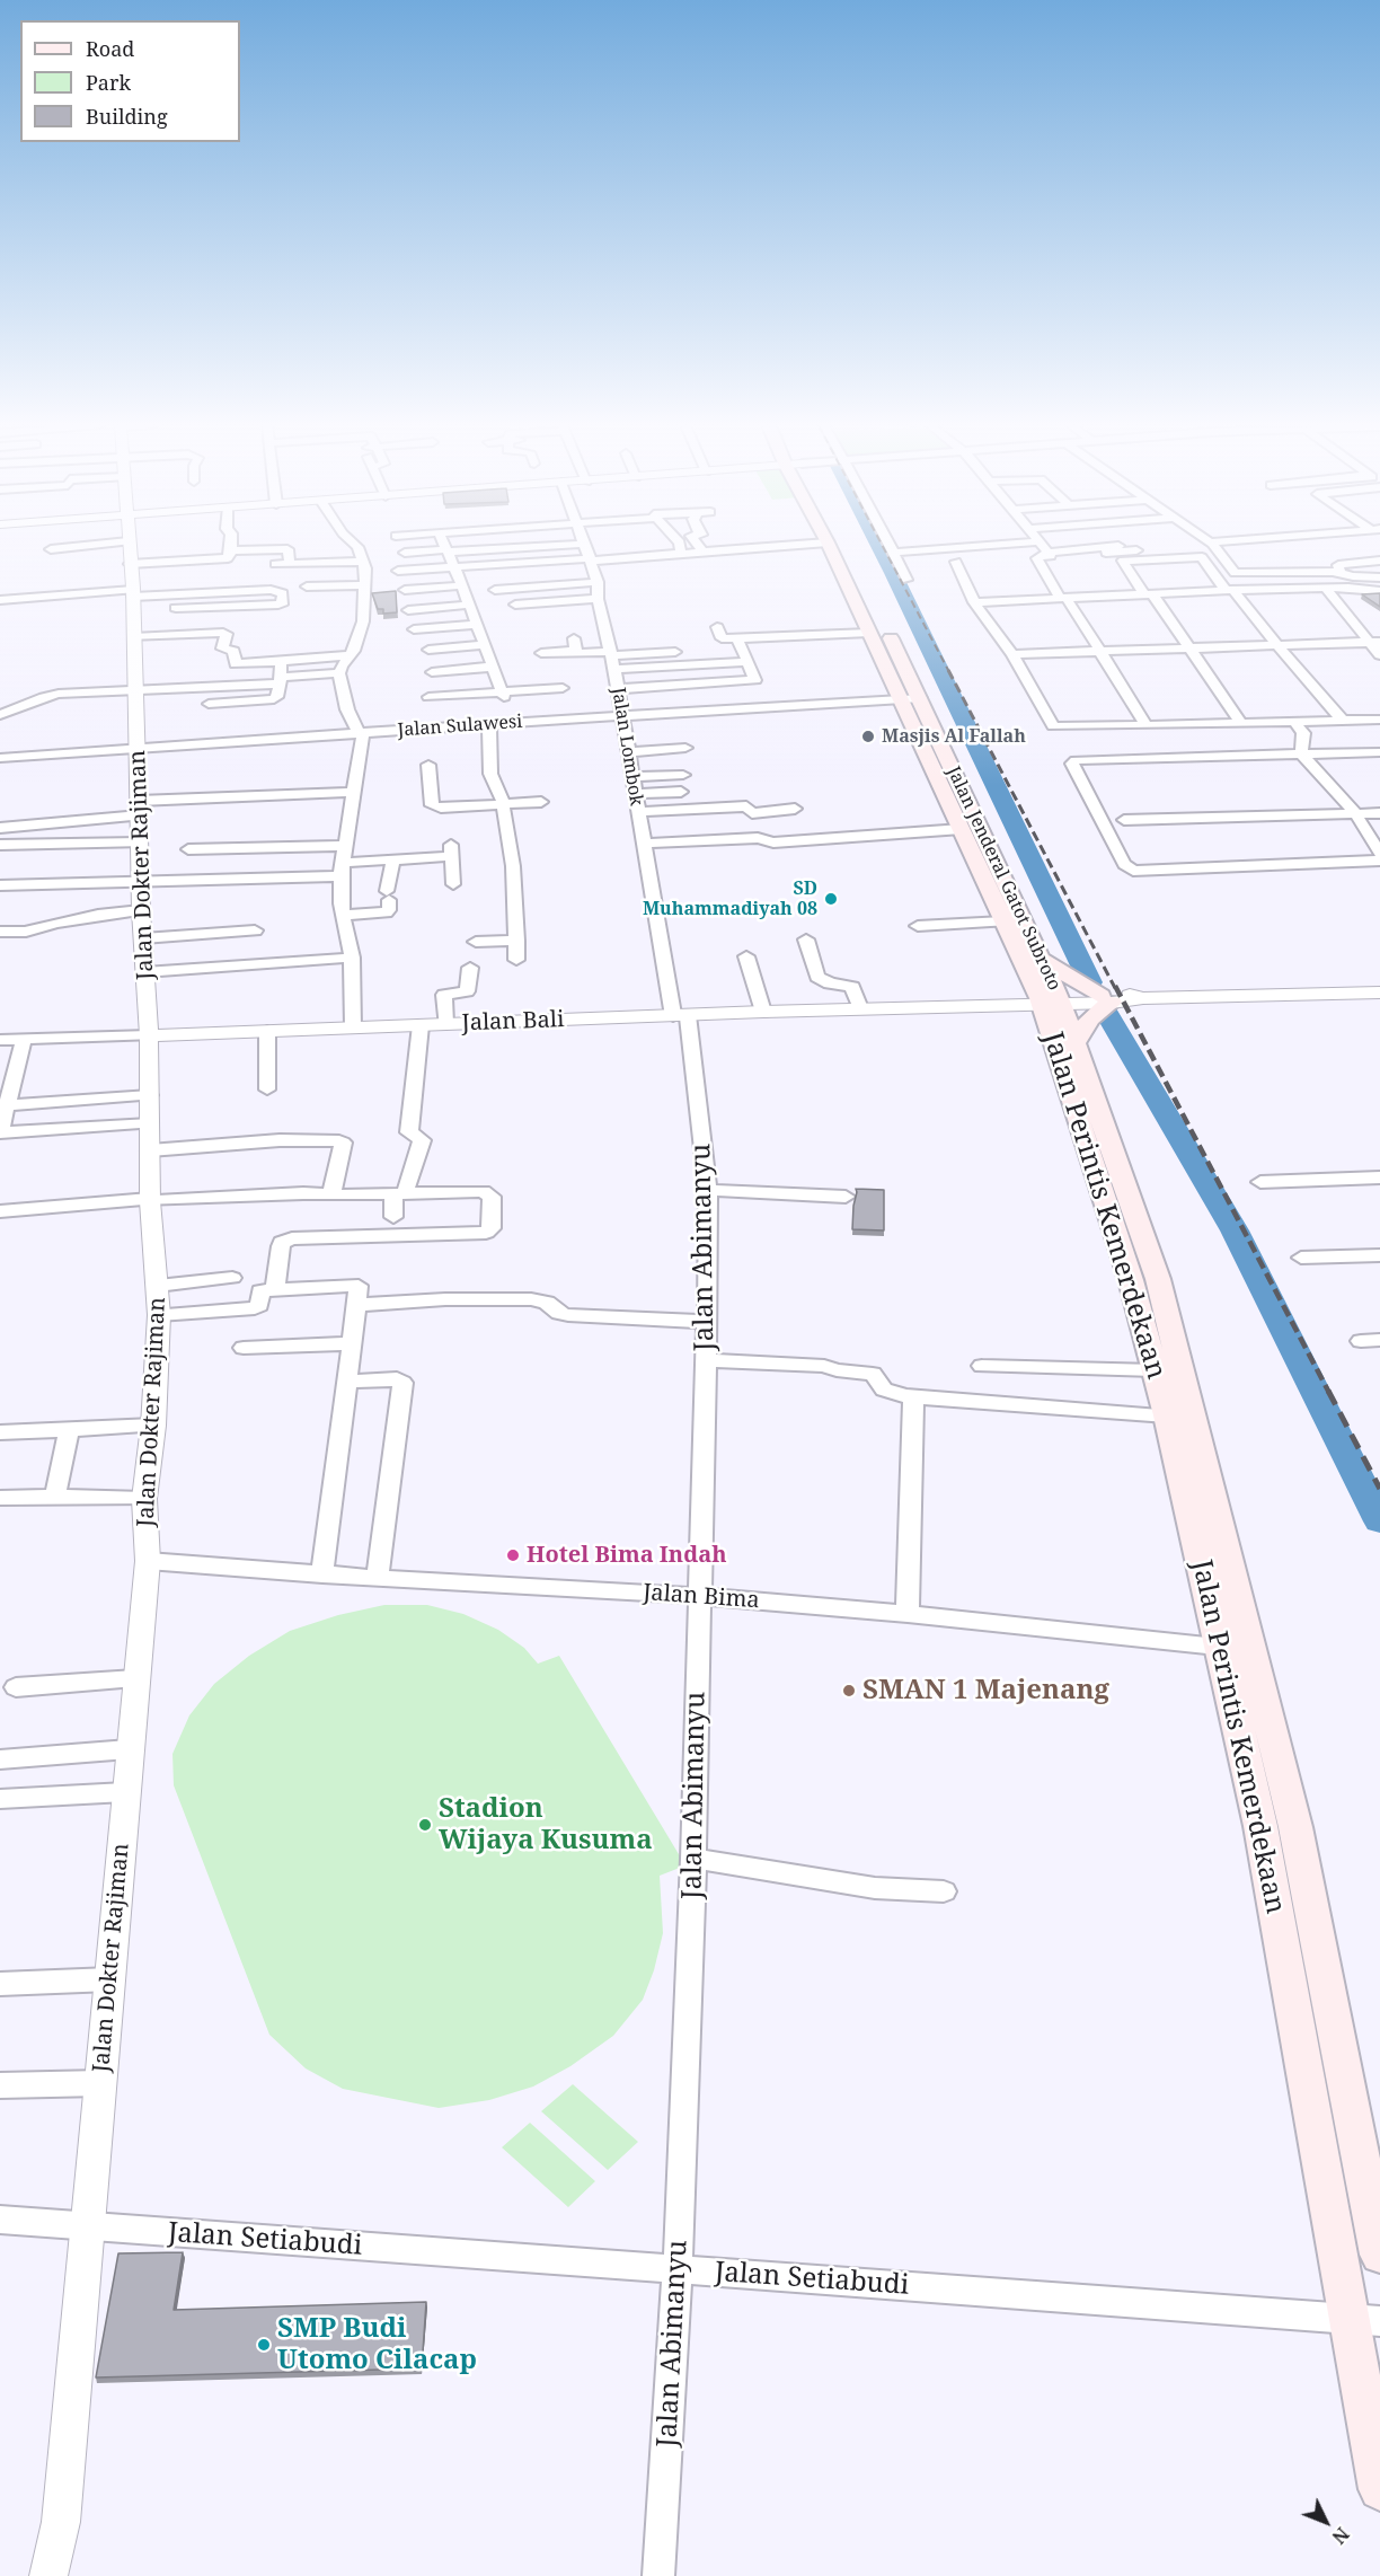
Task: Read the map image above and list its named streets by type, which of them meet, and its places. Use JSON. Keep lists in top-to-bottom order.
{
  "streets": {
    "main road": ["Jalan Jenderal Gatot Subroto", "Jalan Perintis Kemerdekaan"],
    "street": [
      "Jalan Sulawesi",
      "Jalan Lombok",
      "Jalan Dokter Rajiman",
      "Jalan Bali",
      "Jalan Abimanyu",
      "Jalan Bima",
      "Jalan Setiabudi"
    ]
  },
  "crossings": [
    ["Jalan Sulawesi", "Jalan Lombok"],
    ["Jalan Sulawesi", "Jalan Dokter Rajiman"],
    ["Jalan Sulawesi", "Jalan Jenderal Gatot Subroto"],
    ["Jalan Lombok", "Jalan Bali"],
    ["Jalan Lombok", "Jalan Abimanyu"],
    ["Jalan Dokter Rajiman", "Jalan Bali"],
    ["Jalan Dokter Rajiman", "Jalan Bima"],
    ["Jalan Dokter Rajiman", "Jalan Setiabudi"],
    ["Jalan Jenderal Gatot Subroto", "Jalan Bali"],
    ["Jalan Jenderal Gatot Subroto", "Jalan Perintis Kemerdekaan"],
    ["Jalan Bali", "Jalan Perintis Kemerdekaan"],
    ["Jalan Bali", "Jalan Abimanyu"],
    ["Jalan Perintis Kemerdekaan", "Jalan Bima"],
    ["Jalan Perintis Kemerdekaan", "Jalan Setiabudi"],
    ["Jalan Abimanyu", "Jalan Bima"],
    ["Jalan Abimanyu", "Jalan Setiabudi"]
  ],
  "places": [
    "Masjis Al Fallah",
    "SD Muhammadiyah 08",
    "Hotel Bima Indah",
    "SMAN 1 Majenang",
    "Stadion Wijaya Kusuma",
    "SMP Budi Utomo Cilacap"
  ],
  "legend": ["Road", "Park", "Building"],
  "north": "bottom right"
}
